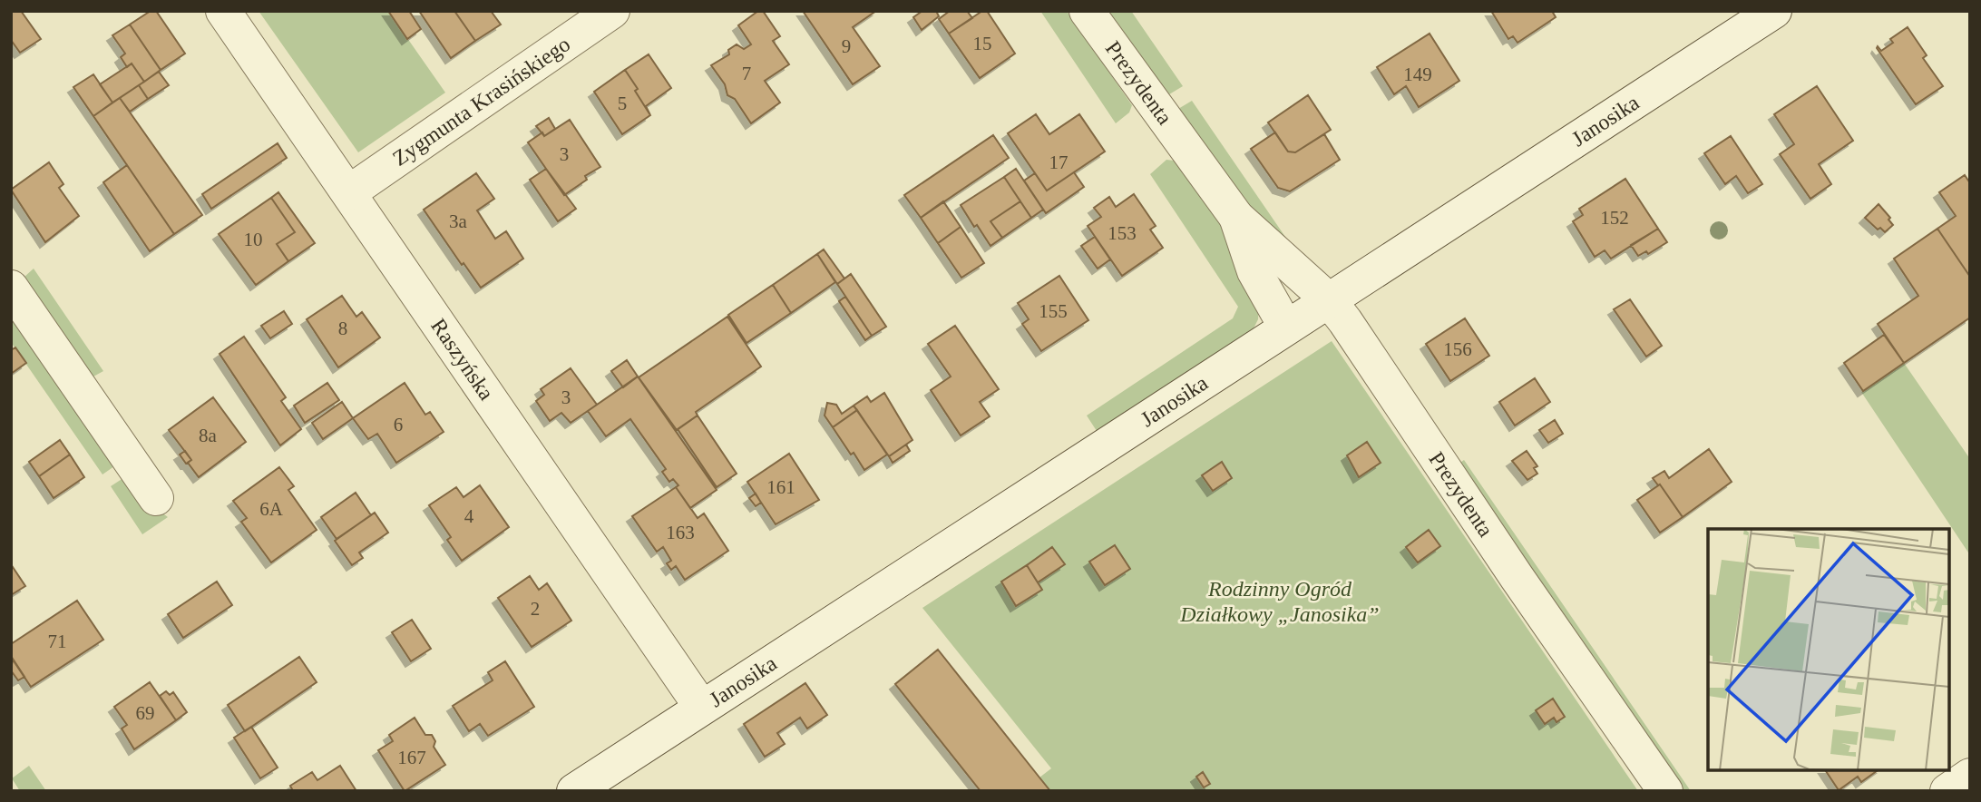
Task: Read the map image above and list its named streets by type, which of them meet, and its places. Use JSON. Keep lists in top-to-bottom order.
{
  "streets": {
    "street": [
      "Prezydenta",
      "Zygmunta Krasińskiego",
      "Janosika",
      "Raszyńska"
    ]
  },
  "crossings": [
    ["Prezydenta", "Janosika"],
    ["Zygmunta Krasińskiego", "Raszyńska"],
    ["Janosika", "Raszyńska"]
  ],
  "parks": ["Rodzinny Ogród Działkowy „Janosika”"],
  "house_numbers": [
    "15",
    "9",
    "7",
    "149",
    "5",
    "3",
    "17",
    "152",
    "3a",
    "153",
    "10",
    "155",
    "8",
    "156",
    "3",
    "6",
    "8a",
    "161",
    "6A",
    "4",
    "163",
    "2",
    "71",
    "69",
    "167"
  ]
}
